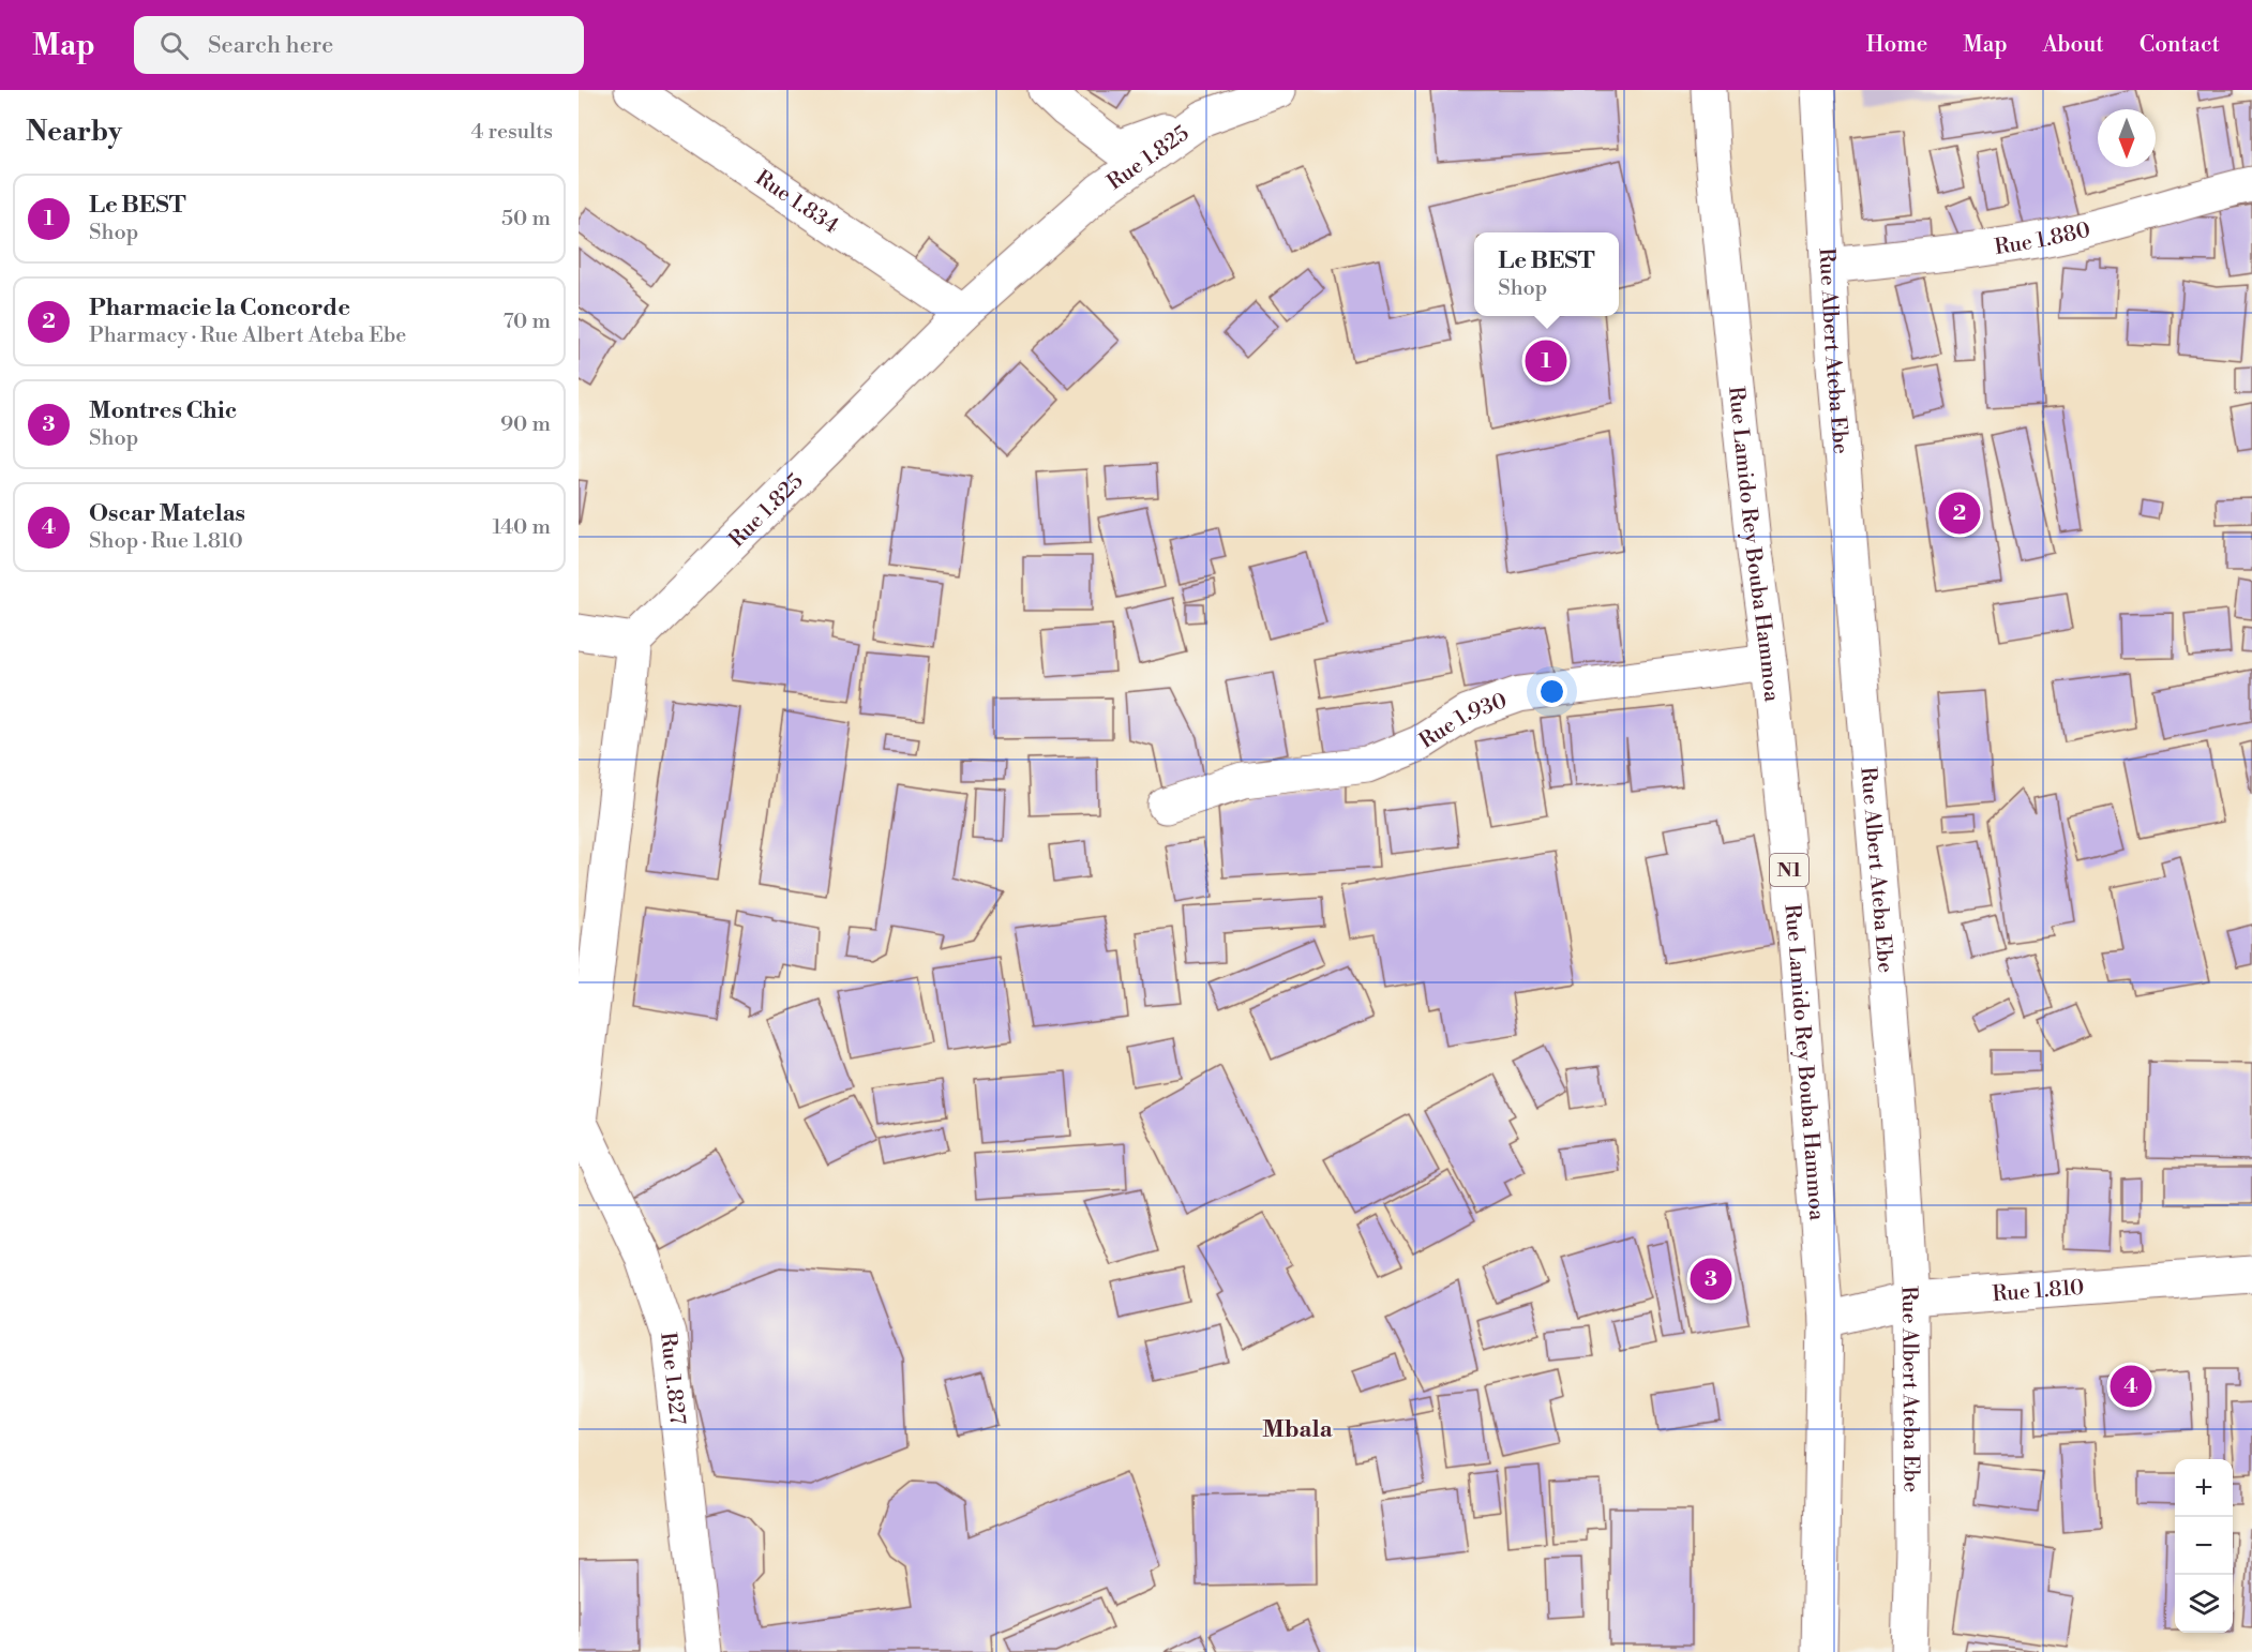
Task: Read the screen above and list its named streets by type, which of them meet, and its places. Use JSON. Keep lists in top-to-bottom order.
{
  "streets": {
    "main road": [
      "Rue 1.825",
      "Rue 1.834",
      "Rue 1.880",
      "Rue Albert Ateba Ebe",
      "Rue Lamido Rey Bouba Hammoa",
      "Rue 1.930",
      "N1",
      "Rue 1.810",
      "Rue 1.827"
    ]
  },
  "crossings": [
    ["Rue 1.825", "Rue 1.834"],
    ["Rue 1.880", "Rue Albert Ateba Ebe"],
    ["Rue Albert Ateba Ebe", "Rue 1.810"],
    ["Rue Lamido Rey Bouba Hammoa", "Rue 1.930"],
    ["Rue Lamido Rey Bouba Hammoa", "Rue 1.810"]
  ],
  "districts": ["Mbala"],
  "north": "bottom",
  "page": {
    "header": "Map",
    "search": "Search here",
    "nav": [
      "Home",
      "Map",
      "About",
      "Contact"
    ],
    "heading": ["Nearby", "4 results"],
    "list": [
      {
        "mark": "1",
        "name": "Le BEST",
        "note": "Shop",
        "value": "50 m"
      },
      {
        "mark": "2",
        "name": "Pharmacie la Concorde",
        "note": "Pharmacy · Rue Albert Ateba Ebe",
        "value": "70 m"
      },
      {
        "mark": "3",
        "name": "Montres Chic",
        "note": "Shop",
        "value": "90 m"
      },
      {
        "mark": "4",
        "name": "Oscar Matelas",
        "note": "Shop · Rue 1.810",
        "value": "140 m"
      }
    ],
    "popup": ["Le BEST", "Shop"],
    "pins": [
      "1",
      "2",
      "3",
      "4"
    ],
    "map_buttons": ["+", "−"]
  }
}
